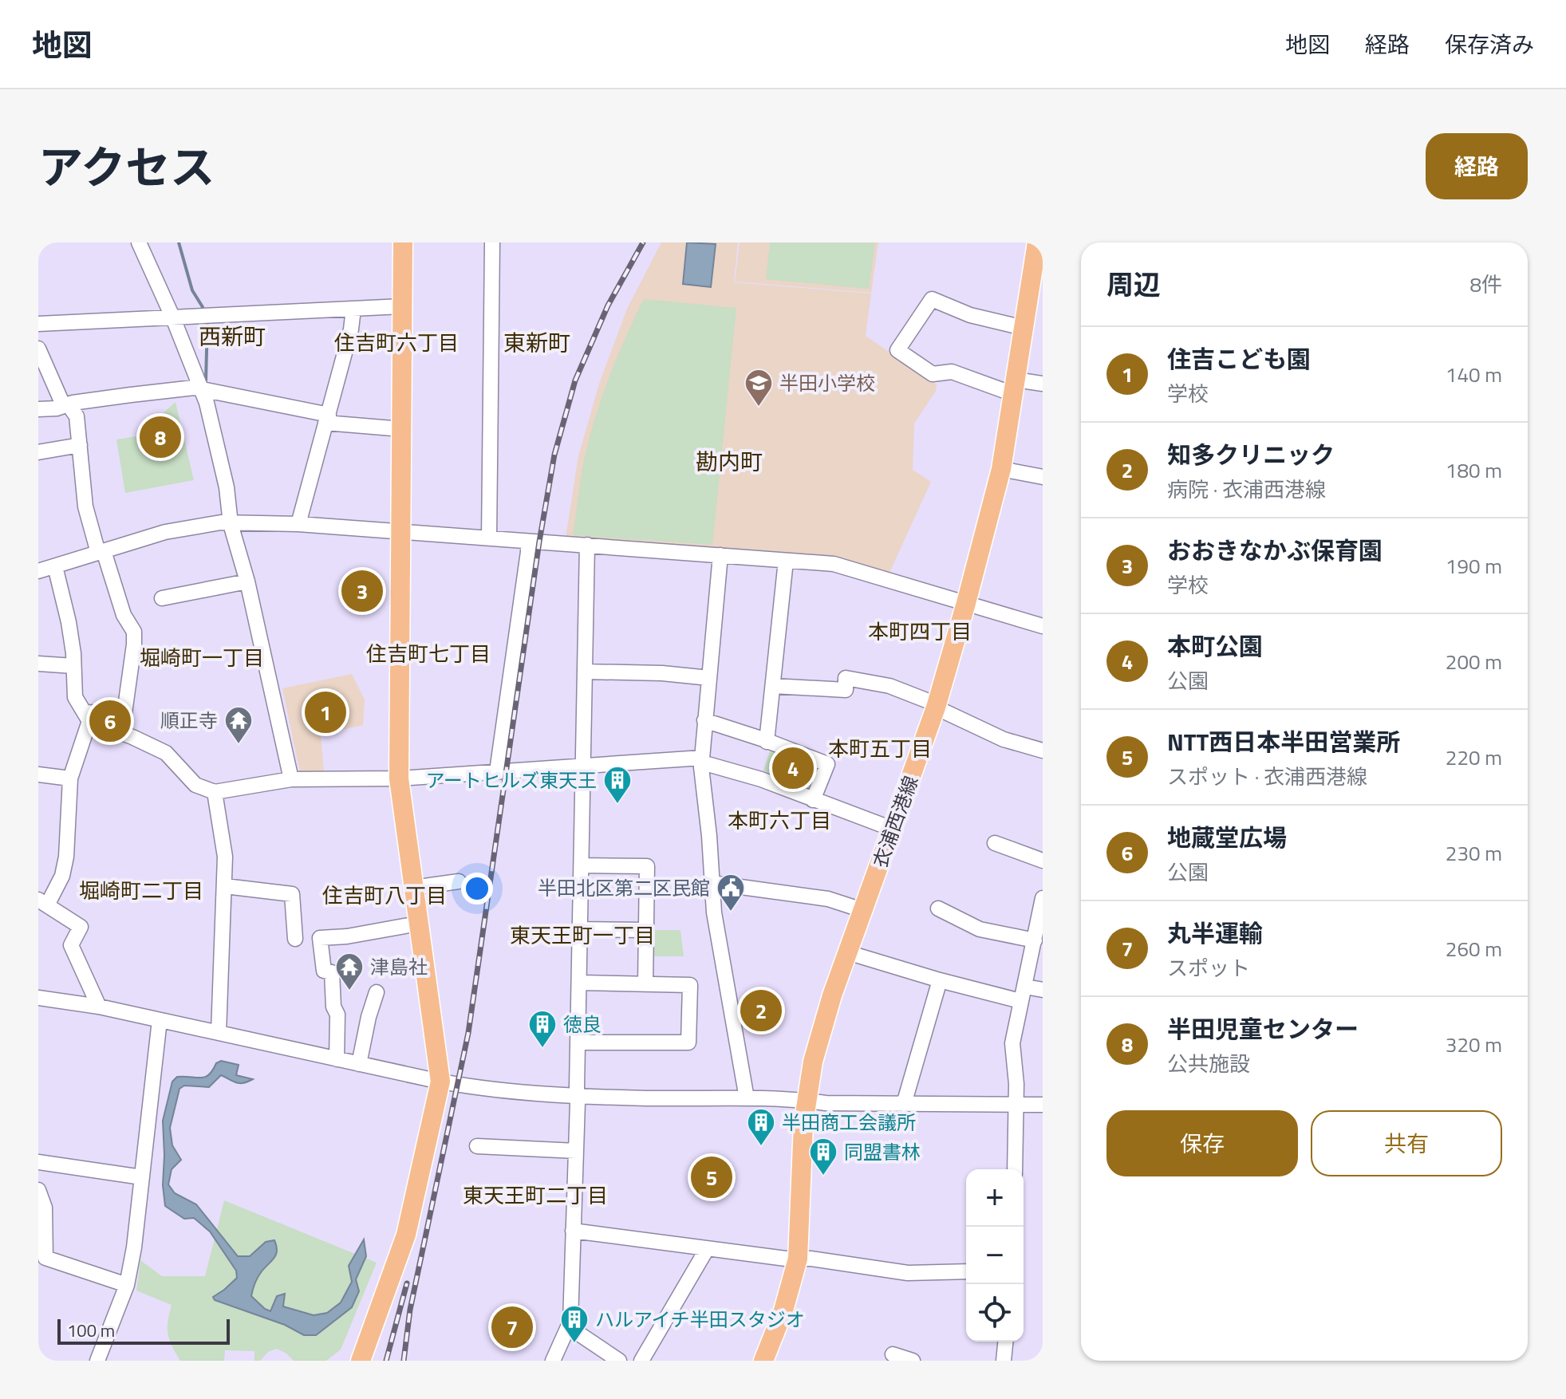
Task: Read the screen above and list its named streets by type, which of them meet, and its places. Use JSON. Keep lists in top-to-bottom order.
{
  "streets": {
    "main road": ["衣浦西港線"]
  },
  "districts": [
    "西新町",
    "住吉町六丁目",
    "東新町",
    "勘内町",
    "本町四丁目",
    "住吉町七丁目",
    "堀崎町一丁目",
    "本町五丁目",
    "本町六丁目",
    "堀崎町二丁目",
    "住吉町八丁目",
    "東天王町一丁目",
    "東天王町二丁目"
  ],
  "places": {
    "school or university": ["半田小学校"],
    "temple": ["順正寺", "津島社"],
    "building": [
      "アートヒルズ東天王",
      "徳良",
      "半田商工会議所",
      "同盟書林",
      "ハルアイチ半田スタジオ"
    ],
    "public building": ["半田北区第二区民館"]
  },
  "scale_bar": "100 m",
  "page": {
    "header": "地図",
    "nav": ["地図", "経路", "保存済み"],
    "title": "アクセス",
    "buttons": [
      "経路",
      ["保存", "共有"]
    ],
    "heading": ["周辺", "8件"],
    "list": [
      {
        "mark": "1",
        "name": "住吉こども園",
        "note": "学校",
        "value": "140 m"
      },
      {
        "mark": "2",
        "name": "知多クリニック",
        "note": "病院 · 衣浦西港線",
        "value": "180 m"
      },
      {
        "mark": "3",
        "name": "おおきなかぶ保育園",
        "note": "学校",
        "value": "190 m"
      },
      {
        "mark": "4",
        "name": "本町公園",
        "note": "公園",
        "value": "200 m"
      },
      {
        "mark": "5",
        "name": "NTT西日本半田営業所",
        "note": "スポット · 衣浦西港線",
        "value": "220 m"
      },
      {
        "mark": "6",
        "name": "地蔵堂広場",
        "note": "公園",
        "value": "230 m"
      },
      {
        "mark": "7",
        "name": "丸半運輸",
        "note": "スポット",
        "value": "260 m"
      },
      {
        "mark": "8",
        "name": "半田児童センター",
        "note": "公共施設",
        "value": "320 m"
      }
    ],
    "pins": [
      "8",
      "3",
      "1",
      "6",
      "4",
      "2",
      "5",
      "7"
    ],
    "map_buttons": ["+", "−"],
    "scale": "100 m"
  }
}
